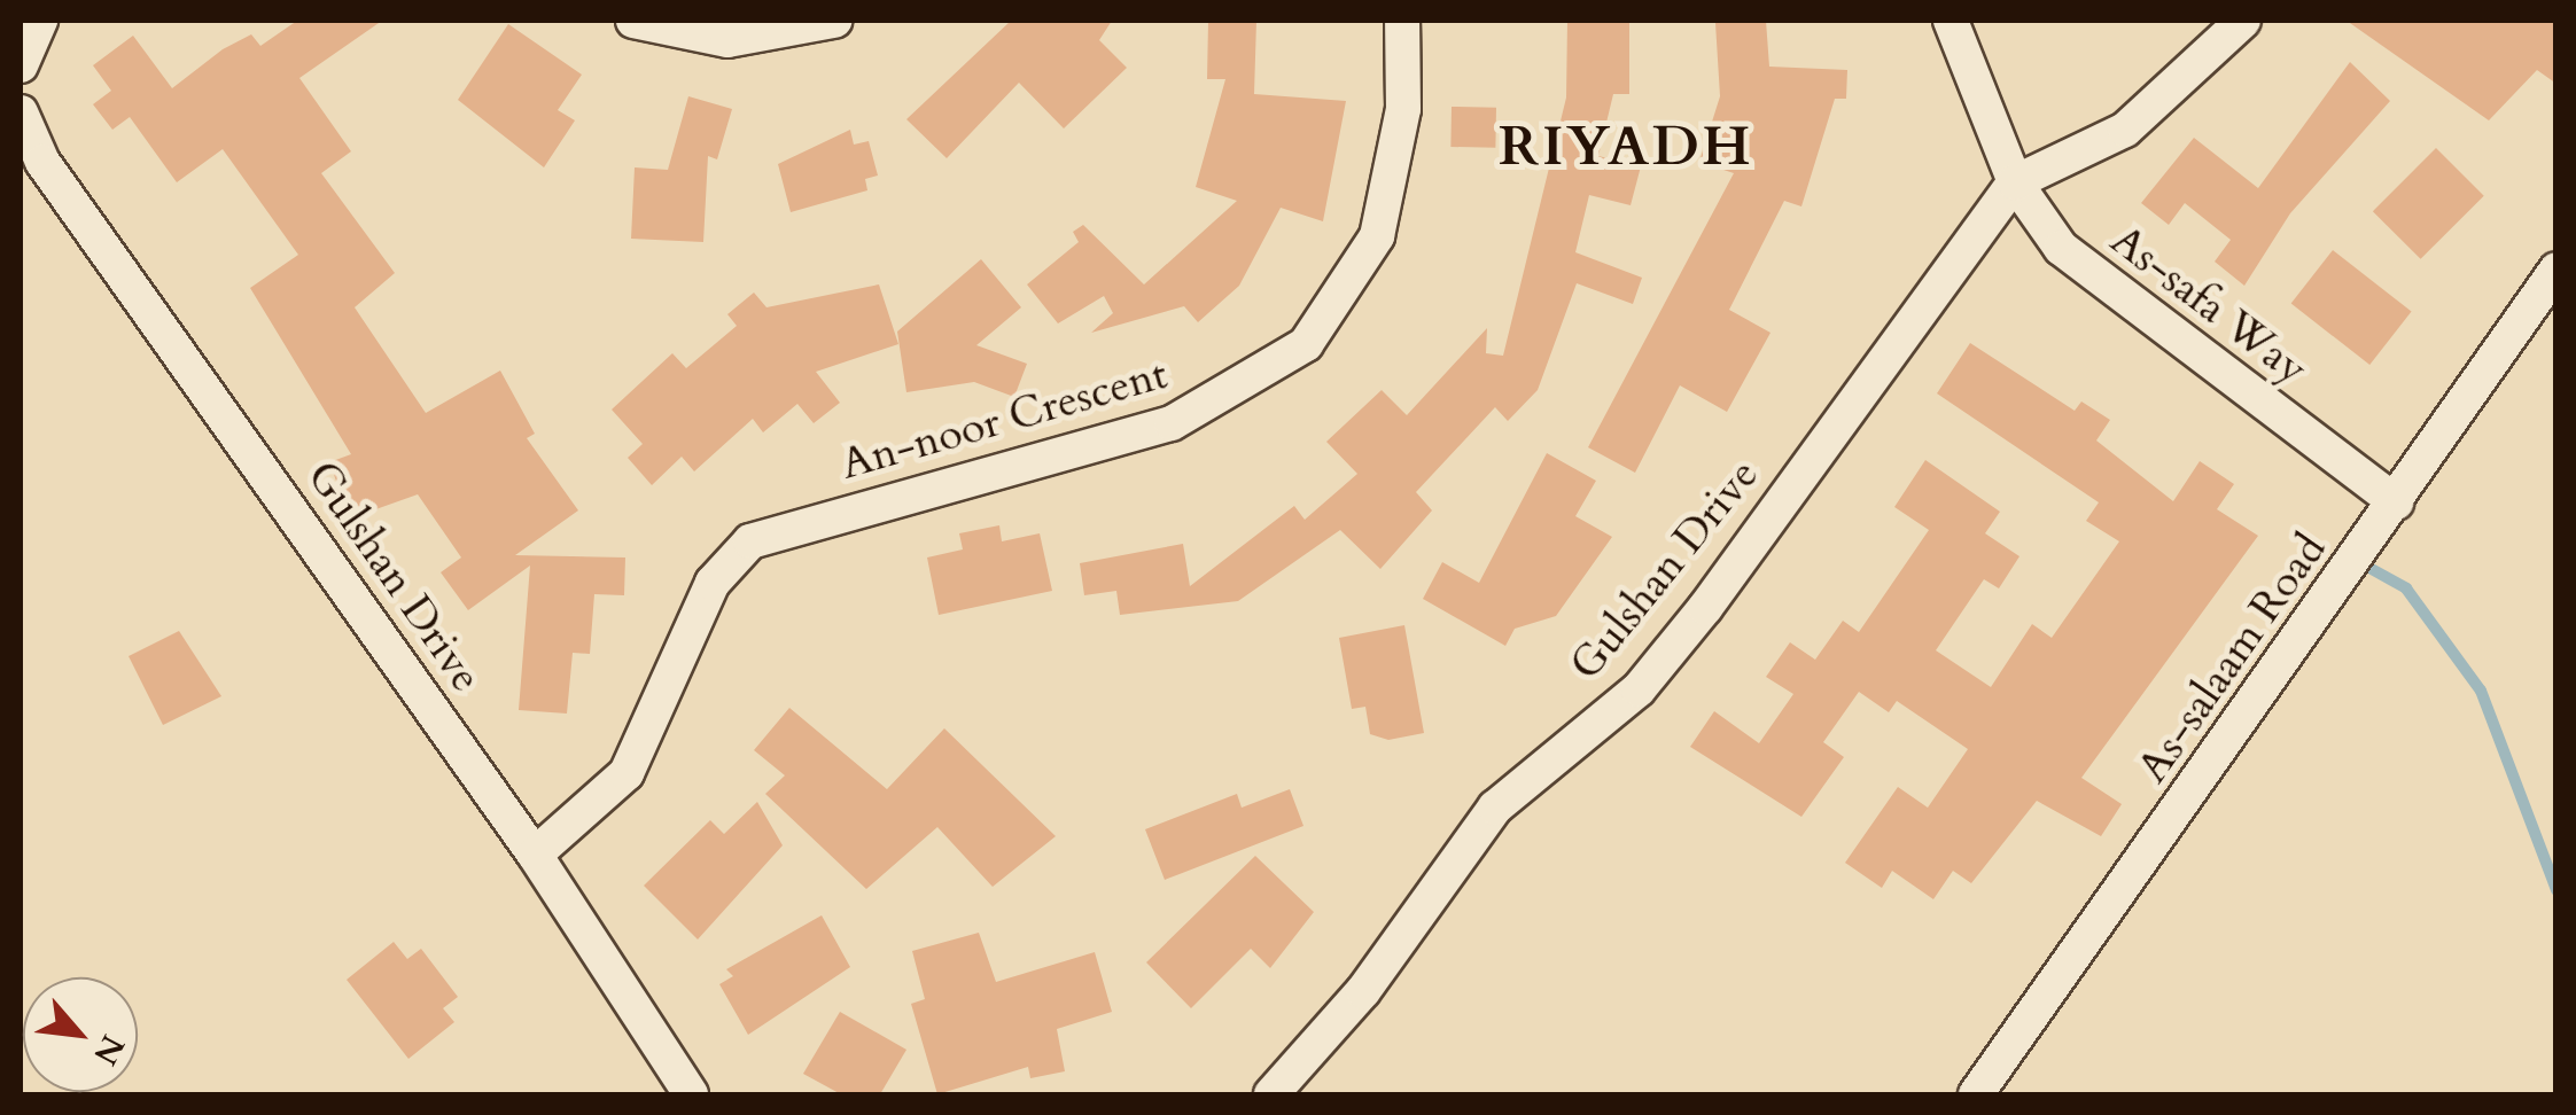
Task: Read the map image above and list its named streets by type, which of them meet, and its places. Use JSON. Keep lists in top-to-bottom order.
{
  "streets": {
    "street": [
      "As-safa Way",
      "An-noor Crescent",
      "Gulshan Drive",
      "As-salaam Road"
    ]
  },
  "crossings": [
    ["As-safa Way", "Gulshan Drive"],
    ["As-safa Way", "As-salaam Road"],
    ["An-noor Crescent", "Gulshan Drive"]
  ],
  "districts": ["RIYADH"],
  "north": "bottom right"
}
